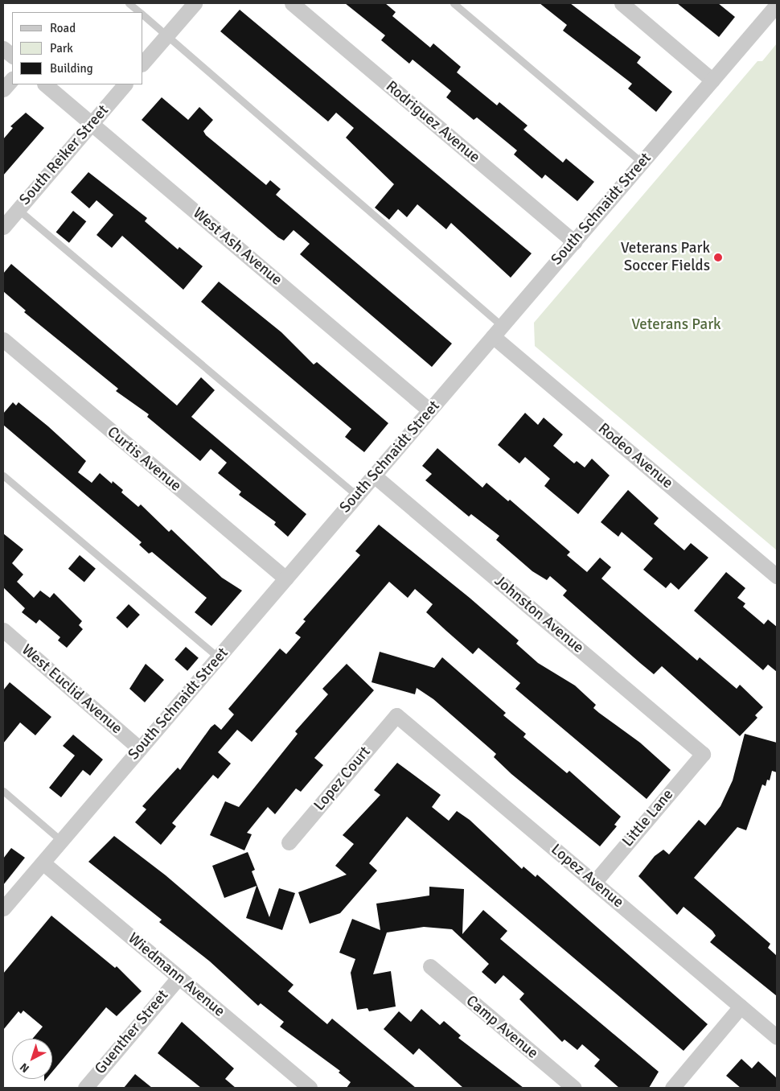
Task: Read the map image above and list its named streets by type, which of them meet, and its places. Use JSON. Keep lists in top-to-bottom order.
{
  "streets": {
    "street": [
      "Rodriguez Avenue",
      "South Reiker Street",
      "South Schnaidt Street",
      "West Ash Avenue",
      "Rodeo Avenue",
      "Curtis Avenue",
      "Johnston Avenue",
      "West Euclid Avenue",
      "Lopez Court",
      "Little Lane",
      "Lopez Avenue",
      "Wiedmann Avenue",
      "Camp Avenue",
      "Guenther Street"
    ]
  },
  "crossings": [
    ["Rodriguez Avenue", "South Schnaidt Street"],
    ["South Reiker Street", "West Ash Avenue"],
    ["South Schnaidt Street", "West Ash Avenue"],
    ["South Schnaidt Street", "Rodeo Avenue"],
    ["South Schnaidt Street", "Curtis Avenue"],
    ["South Schnaidt Street", "Johnston Avenue"],
    ["South Schnaidt Street", "West Euclid Avenue"],
    ["South Schnaidt Street", "Wiedmann Avenue"],
    ["Johnston Avenue", "Little Lane"],
    ["Lopez Court", "Lopez Avenue"],
    ["Little Lane", "Lopez Avenue"],
    ["Wiedmann Avenue", "Guenther Street"]
  ],
  "parks": ["Veterans Park"],
  "places": ["Veterans Park Soccer Fields"],
  "legend": ["Road", "Park", "Building"],
  "north": "bottom left"
}
